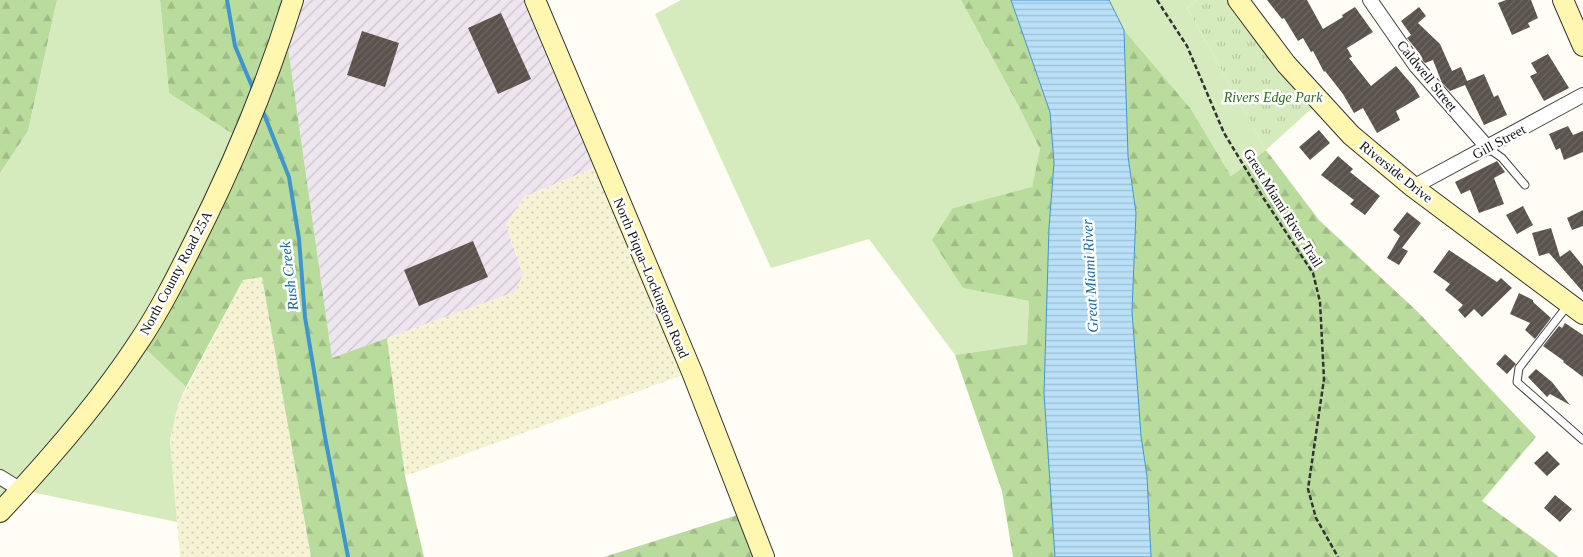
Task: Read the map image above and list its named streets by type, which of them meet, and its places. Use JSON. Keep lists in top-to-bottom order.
{
  "streets": {
    "main road": ["Riverside Drive", "North County Road 25A", "North Piqua–Lockington Road"],
    "street": ["Caldwell Street", "Gill Street"],
    "path": ["Great Miami River Trail"]
  },
  "crossings": [
    ["Caldwell Street", "Gill Street"],
    ["Gill Street", "Riverside Drive"]
  ],
  "water": ["Rush Creek", "Great Miami River"],
  "parks": ["Rivers Edge Park"]
}
